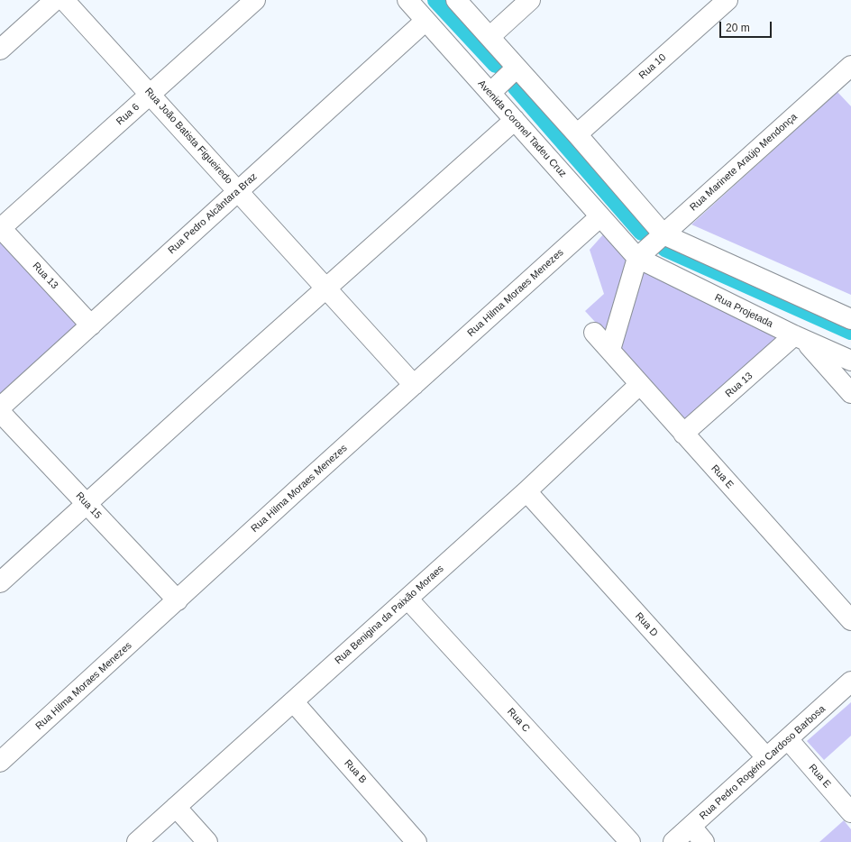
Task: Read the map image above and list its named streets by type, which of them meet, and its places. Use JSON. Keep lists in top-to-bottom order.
{
  "streets": {
    "street": [
      "Rua 10",
      "Rua 6",
      "Avenida Coronel Tadeu Cruz",
      "Rua João Batista Figueiredo",
      "Rua Marinete Araújo Mendonça",
      "Rua Pedro Alcântara Braz",
      "Rua 13",
      "Rua Hilma Moraes Menezes",
      "Rua Projetada",
      "Rua E",
      "Rua 15",
      "Rua Benigina da Paixão Moraes",
      "Rua D",
      "Rua C",
      "Rua Pedro Rogério Cardoso Barbosa",
      "Rua B"
    ]
  },
  "crossings": [
    ["Rua 6", "Rua João Batista Figueiredo"],
    ["Rua 6", "Rua 13"],
    ["Avenida Coronel Tadeu Cruz", "Rua Marinete Araújo Mendonça"],
    ["Avenida Coronel Tadeu Cruz", "Rua Pedro Alcântara Braz"],
    ["Avenida Coronel Tadeu Cruz", "Rua Hilma Moraes Menezes"],
    ["Avenida Coronel Tadeu Cruz", "Rua Projetada"],
    ["Rua João Batista Figueiredo", "Rua Pedro Alcântara Braz"],
    ["Rua João Batista Figueiredo", "Rua Hilma Moraes Menezes"],
    ["Rua Marinete Araújo Mendonça", "Rua Projetada"],
    ["Rua Pedro Alcântara Braz", "Rua 13"],
    ["Rua 13", "Rua Projetada"],
    ["Rua 13", "Rua E"],
    ["Rua Hilma Moraes Menezes", "Rua 15"],
    ["Rua E", "Rua Benigina da Paixão Moraes"],
    ["Rua E", "Rua Pedro Rogério Cardoso Barbosa"],
    ["Rua Benigina da Paixão Moraes", "Rua D"],
    ["Rua Benigina da Paixão Moraes", "Rua C"],
    ["Rua Benigina da Paixão Moraes", "Rua B"],
    ["Rua D", "Rua Pedro Rogério Cardoso Barbosa"]
  ],
  "scale_bar": "20 m"
}
